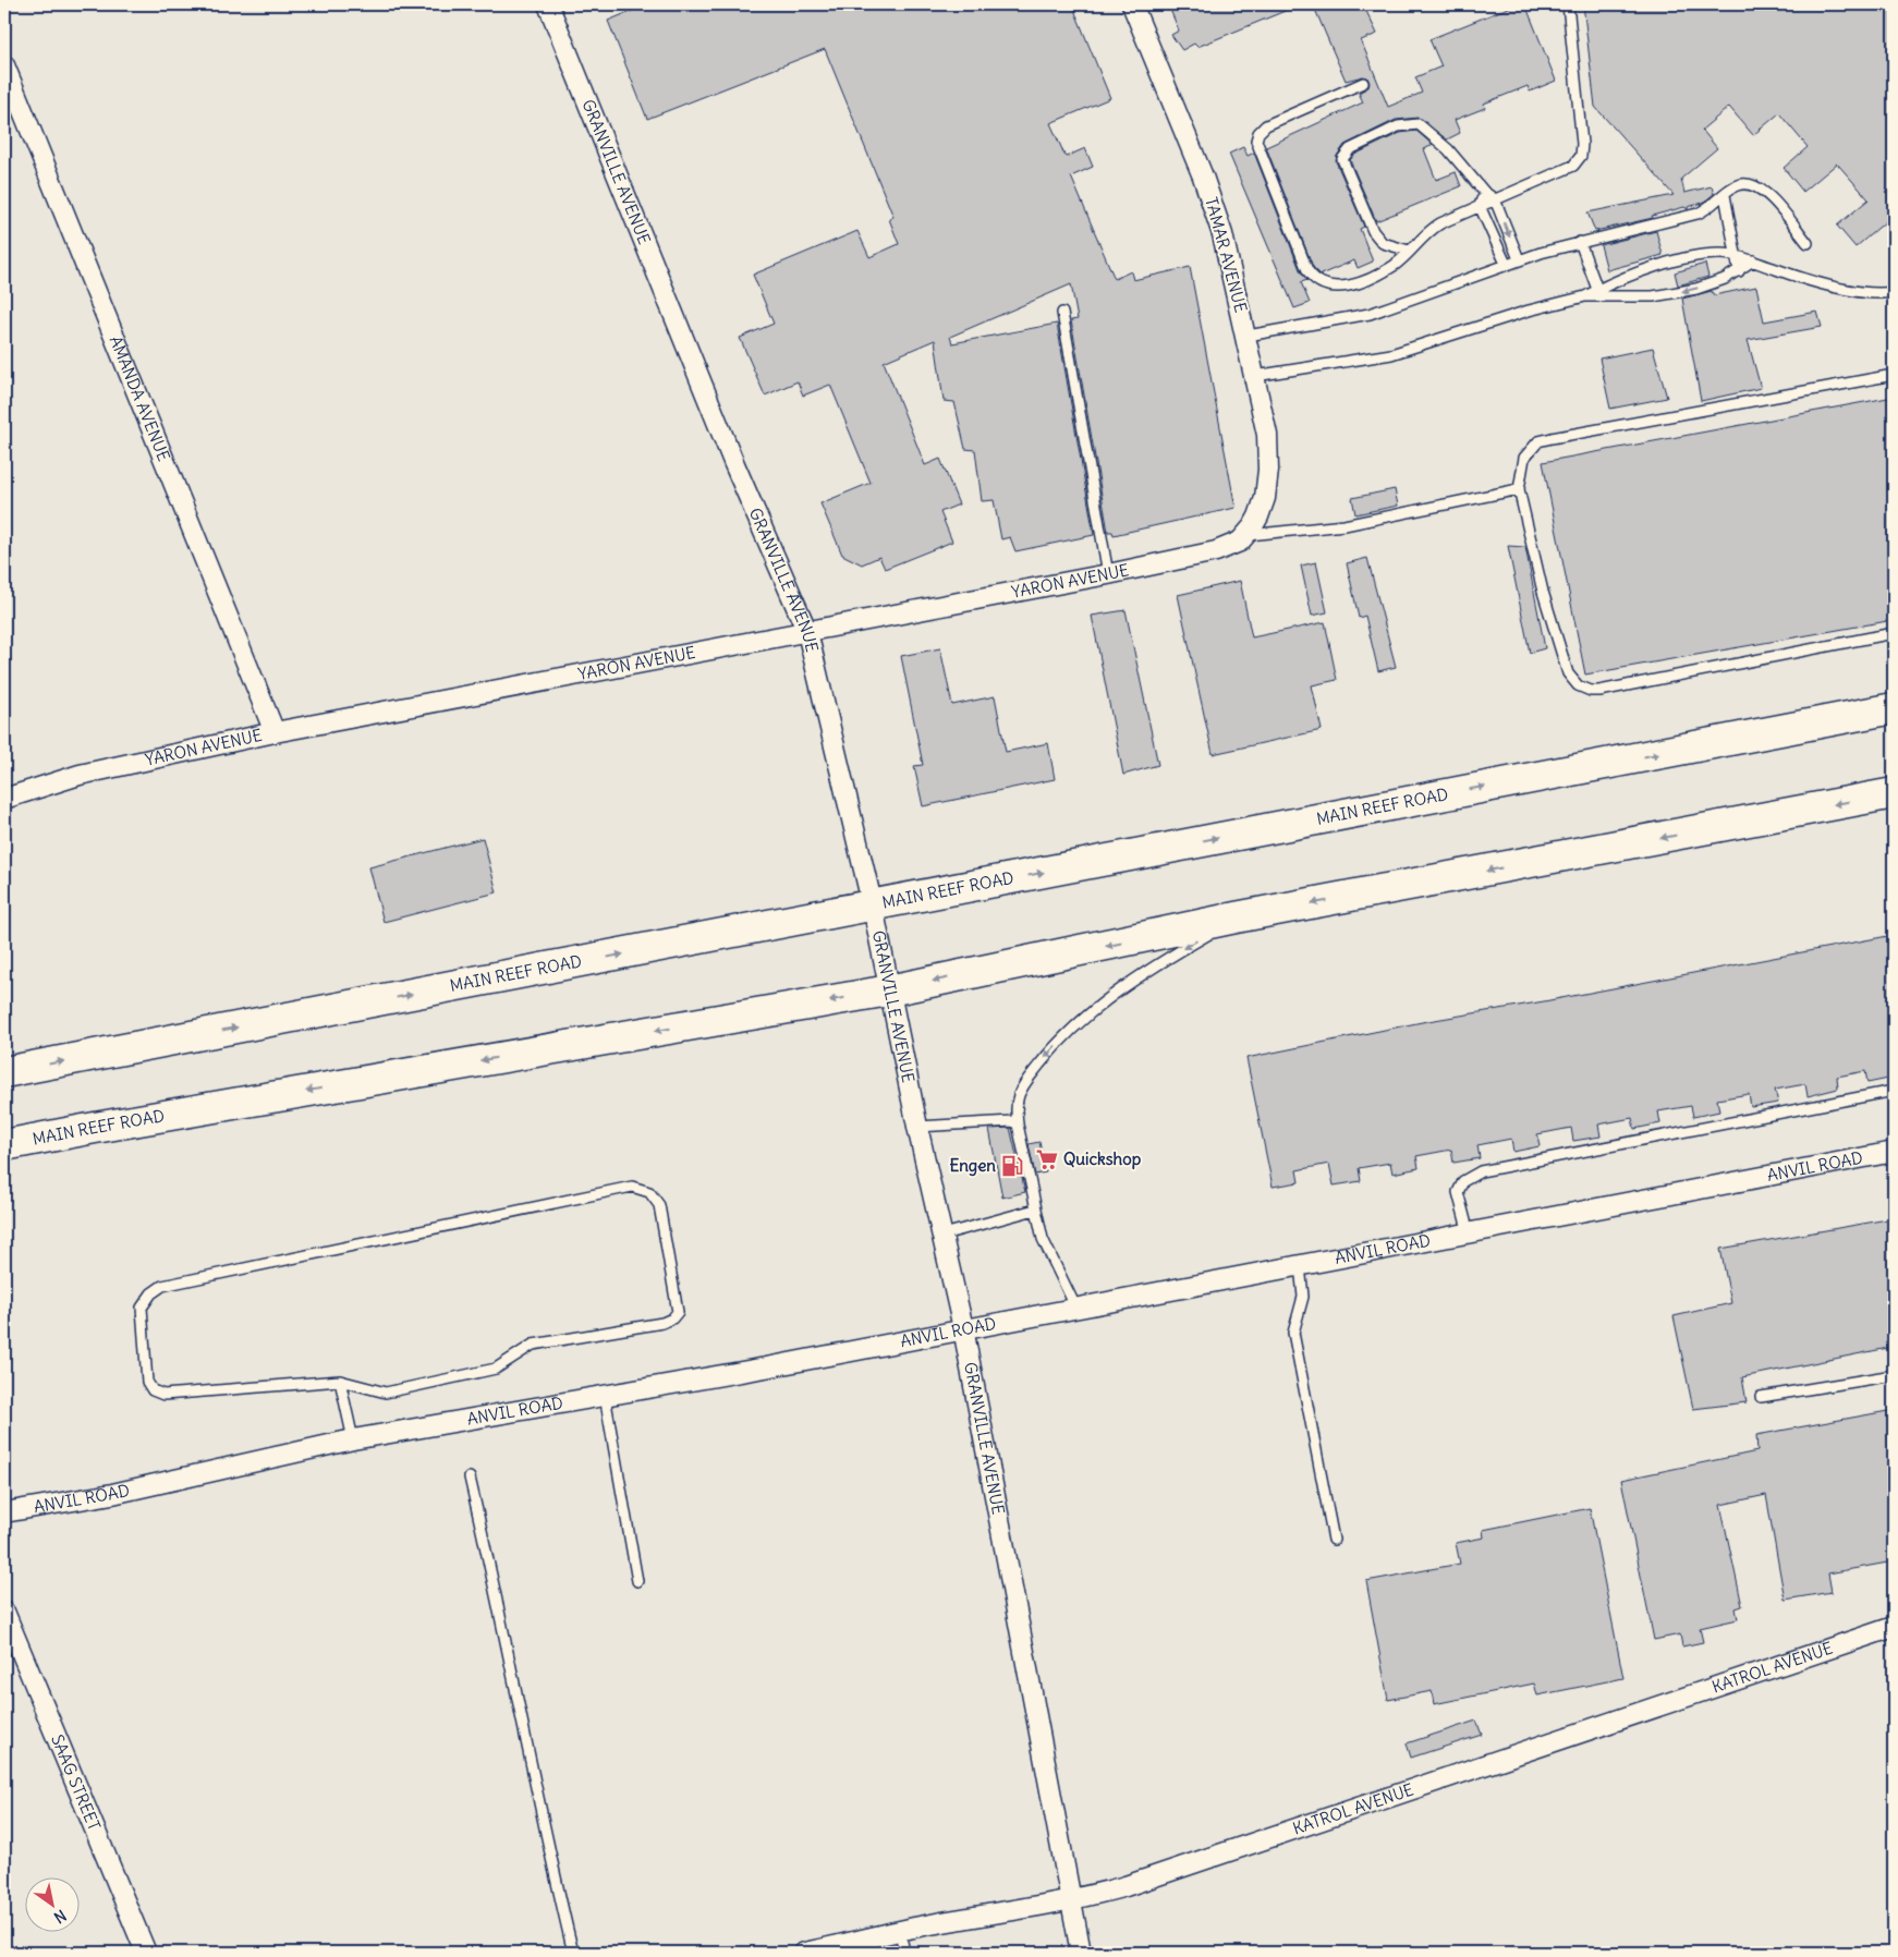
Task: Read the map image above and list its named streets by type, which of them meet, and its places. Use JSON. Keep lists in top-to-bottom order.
{
  "streets": {
    "main road": ["MAIN REEF ROAD"],
    "street": [
      "GRANVILLE AVENUE",
      "TAMAR AVENUE",
      "AMANDA AVENUE",
      "YARON AVENUE",
      "ANVIL ROAD",
      "KATROL AVENUE",
      "SAAG STREET"
    ]
  },
  "crossings": [
    ["GRANVILLE AVENUE", "YARON AVENUE"],
    ["GRANVILLE AVENUE", "MAIN REEF ROAD"],
    ["GRANVILLE AVENUE", "ANVIL ROAD"],
    ["GRANVILLE AVENUE", "KATROL AVENUE"],
    ["TAMAR AVENUE", "YARON AVENUE"],
    ["AMANDA AVENUE", "YARON AVENUE"]
  ],
  "places": {
    "supermarket": ["Quickshop"],
    "fuel station": ["Engen"]
  },
  "north": "bottom right"
}
